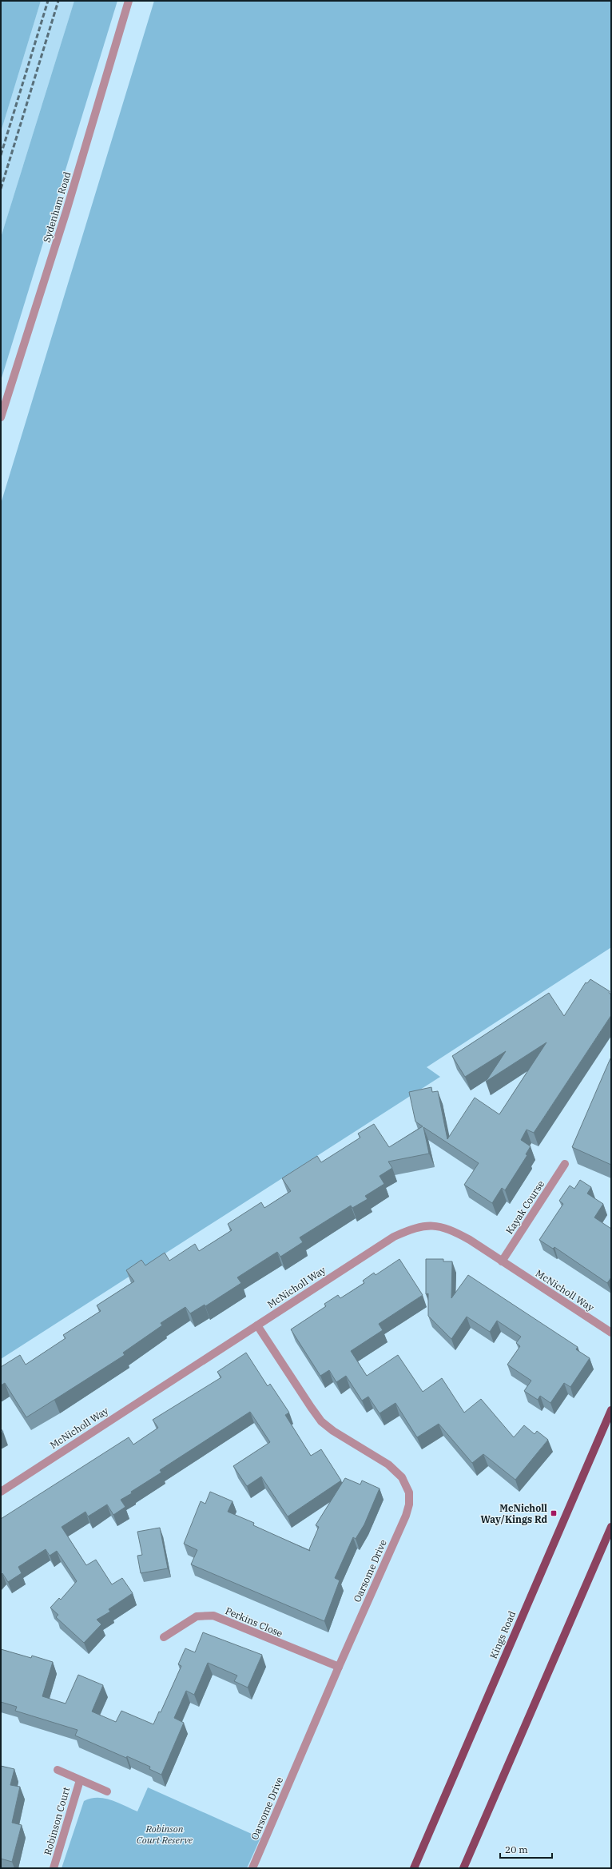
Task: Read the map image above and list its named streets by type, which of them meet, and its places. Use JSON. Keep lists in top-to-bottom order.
{
  "streets": {
    "main road": ["Kings Road"],
    "street": [
      "Sydenham Road",
      "Kayak Course",
      "McNicholl Way",
      "Oarsome Drive",
      "Perkins Close",
      "Robinson Court"
    ]
  },
  "crossings": [
    ["Kayak Course", "McNicholl Way"],
    ["McNicholl Way", "Oarsome Drive"],
    ["Oarsome Drive", "Perkins Close"]
  ],
  "parks": ["Robinson Court Reserve"],
  "places": {
    "transit": ["McNicholl Way/Kings Rd"]
  },
  "scale_bar": "20 m"
}
